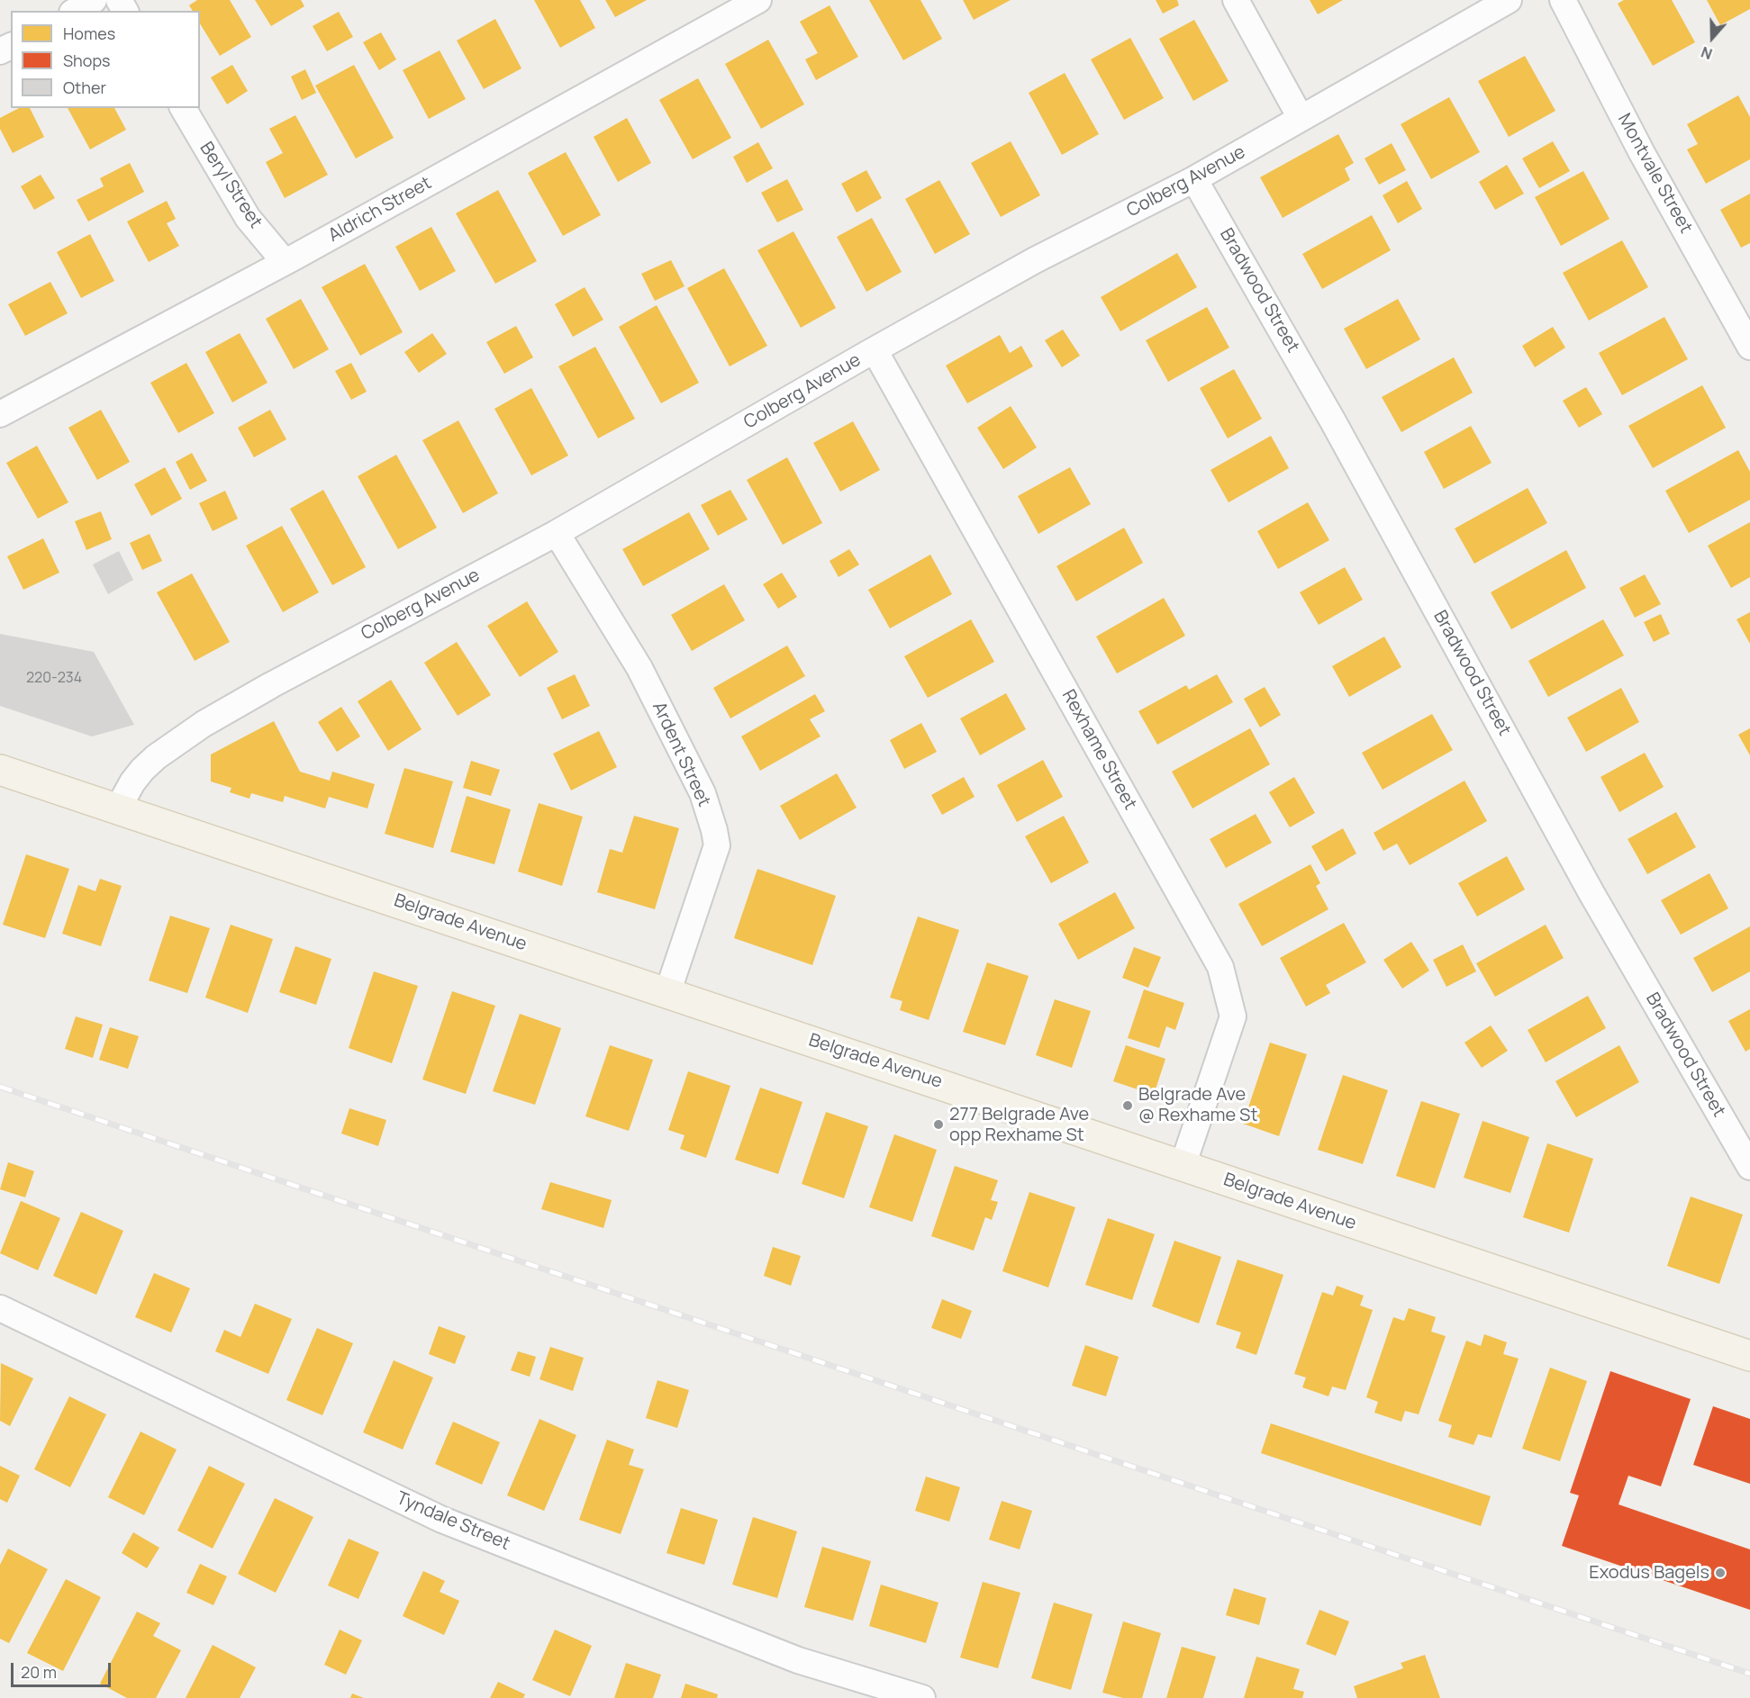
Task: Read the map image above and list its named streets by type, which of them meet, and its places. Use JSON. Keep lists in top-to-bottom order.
{
  "streets": {
    "main road": ["Belgrade Avenue"],
    "street": [
      "Montvale Street",
      "Colberg Avenue",
      "Beryl Street",
      "Aldrich Street",
      "Bradwood Street",
      "Rexhame Street",
      "Ardent Street",
      "Tyndale Street"
    ]
  },
  "crossings": [
    ["Colberg Avenue", "Bradwood Street"],
    ["Colberg Avenue", "Rexhame Street"],
    ["Colberg Avenue", "Ardent Street"],
    ["Colberg Avenue", "Belgrade Avenue"],
    ["Beryl Street", "Aldrich Street"],
    ["Rexhame Street", "Belgrade Avenue"],
    ["Ardent Street", "Belgrade Avenue"]
  ],
  "places": ["Belgrade Ave @ Rexhame St", "277 Belgrade Ave opp Rexhame St", "Exodus Bagels"],
  "house_numbers": ["220-234"],
  "legend": ["Homes", "Shops", "Other"],
  "scale_bar": "20 m",
  "north": "bottom"
}
